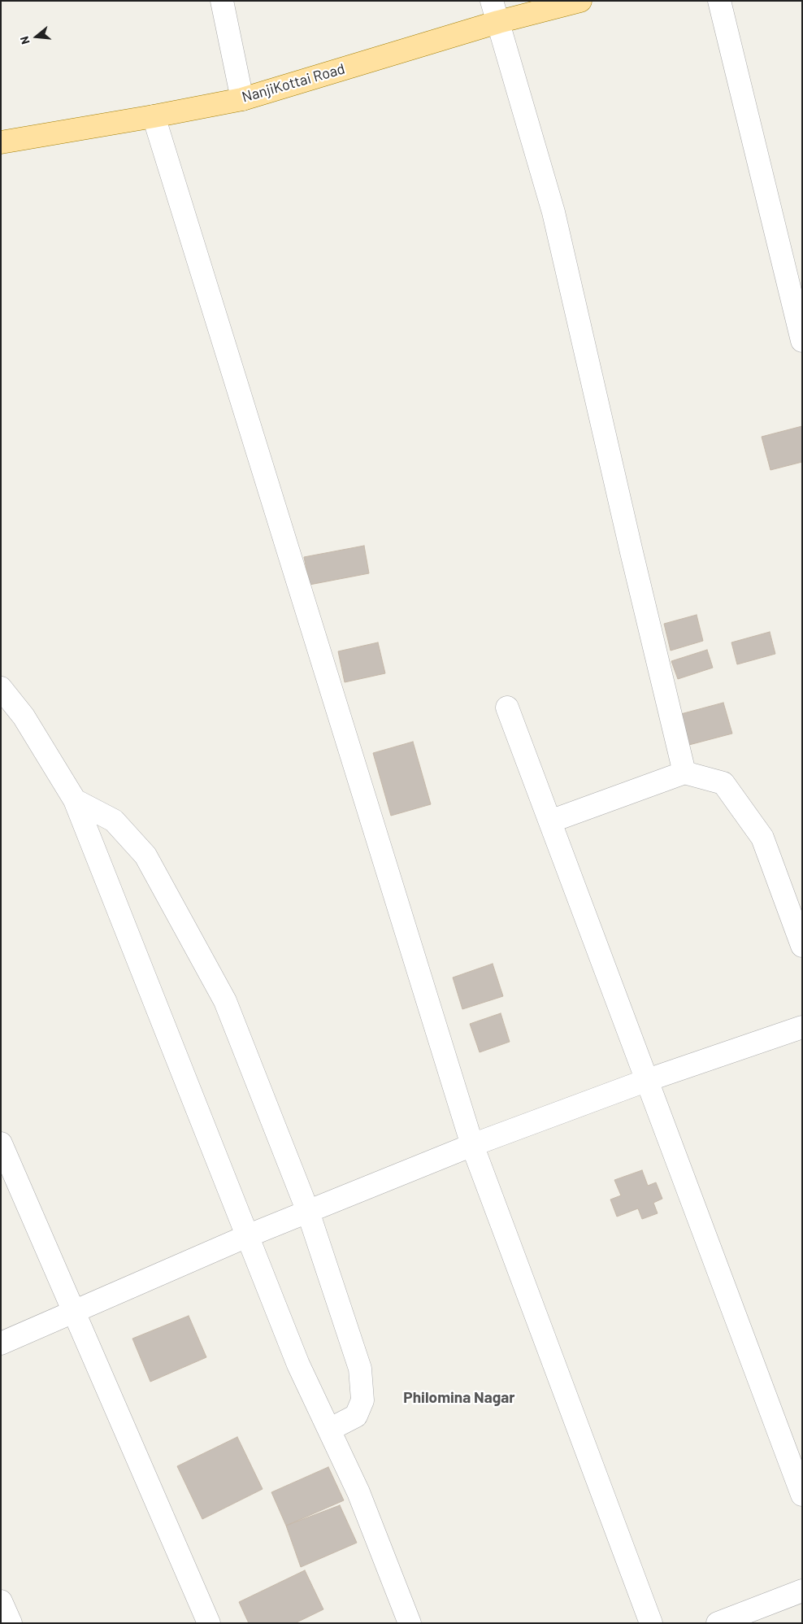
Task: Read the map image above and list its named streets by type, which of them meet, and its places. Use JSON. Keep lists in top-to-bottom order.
{
  "streets": {
    "main road": ["NanjiKottai Road"]
  },
  "districts": ["Philomina Nagar"],
  "north": "left"
}
